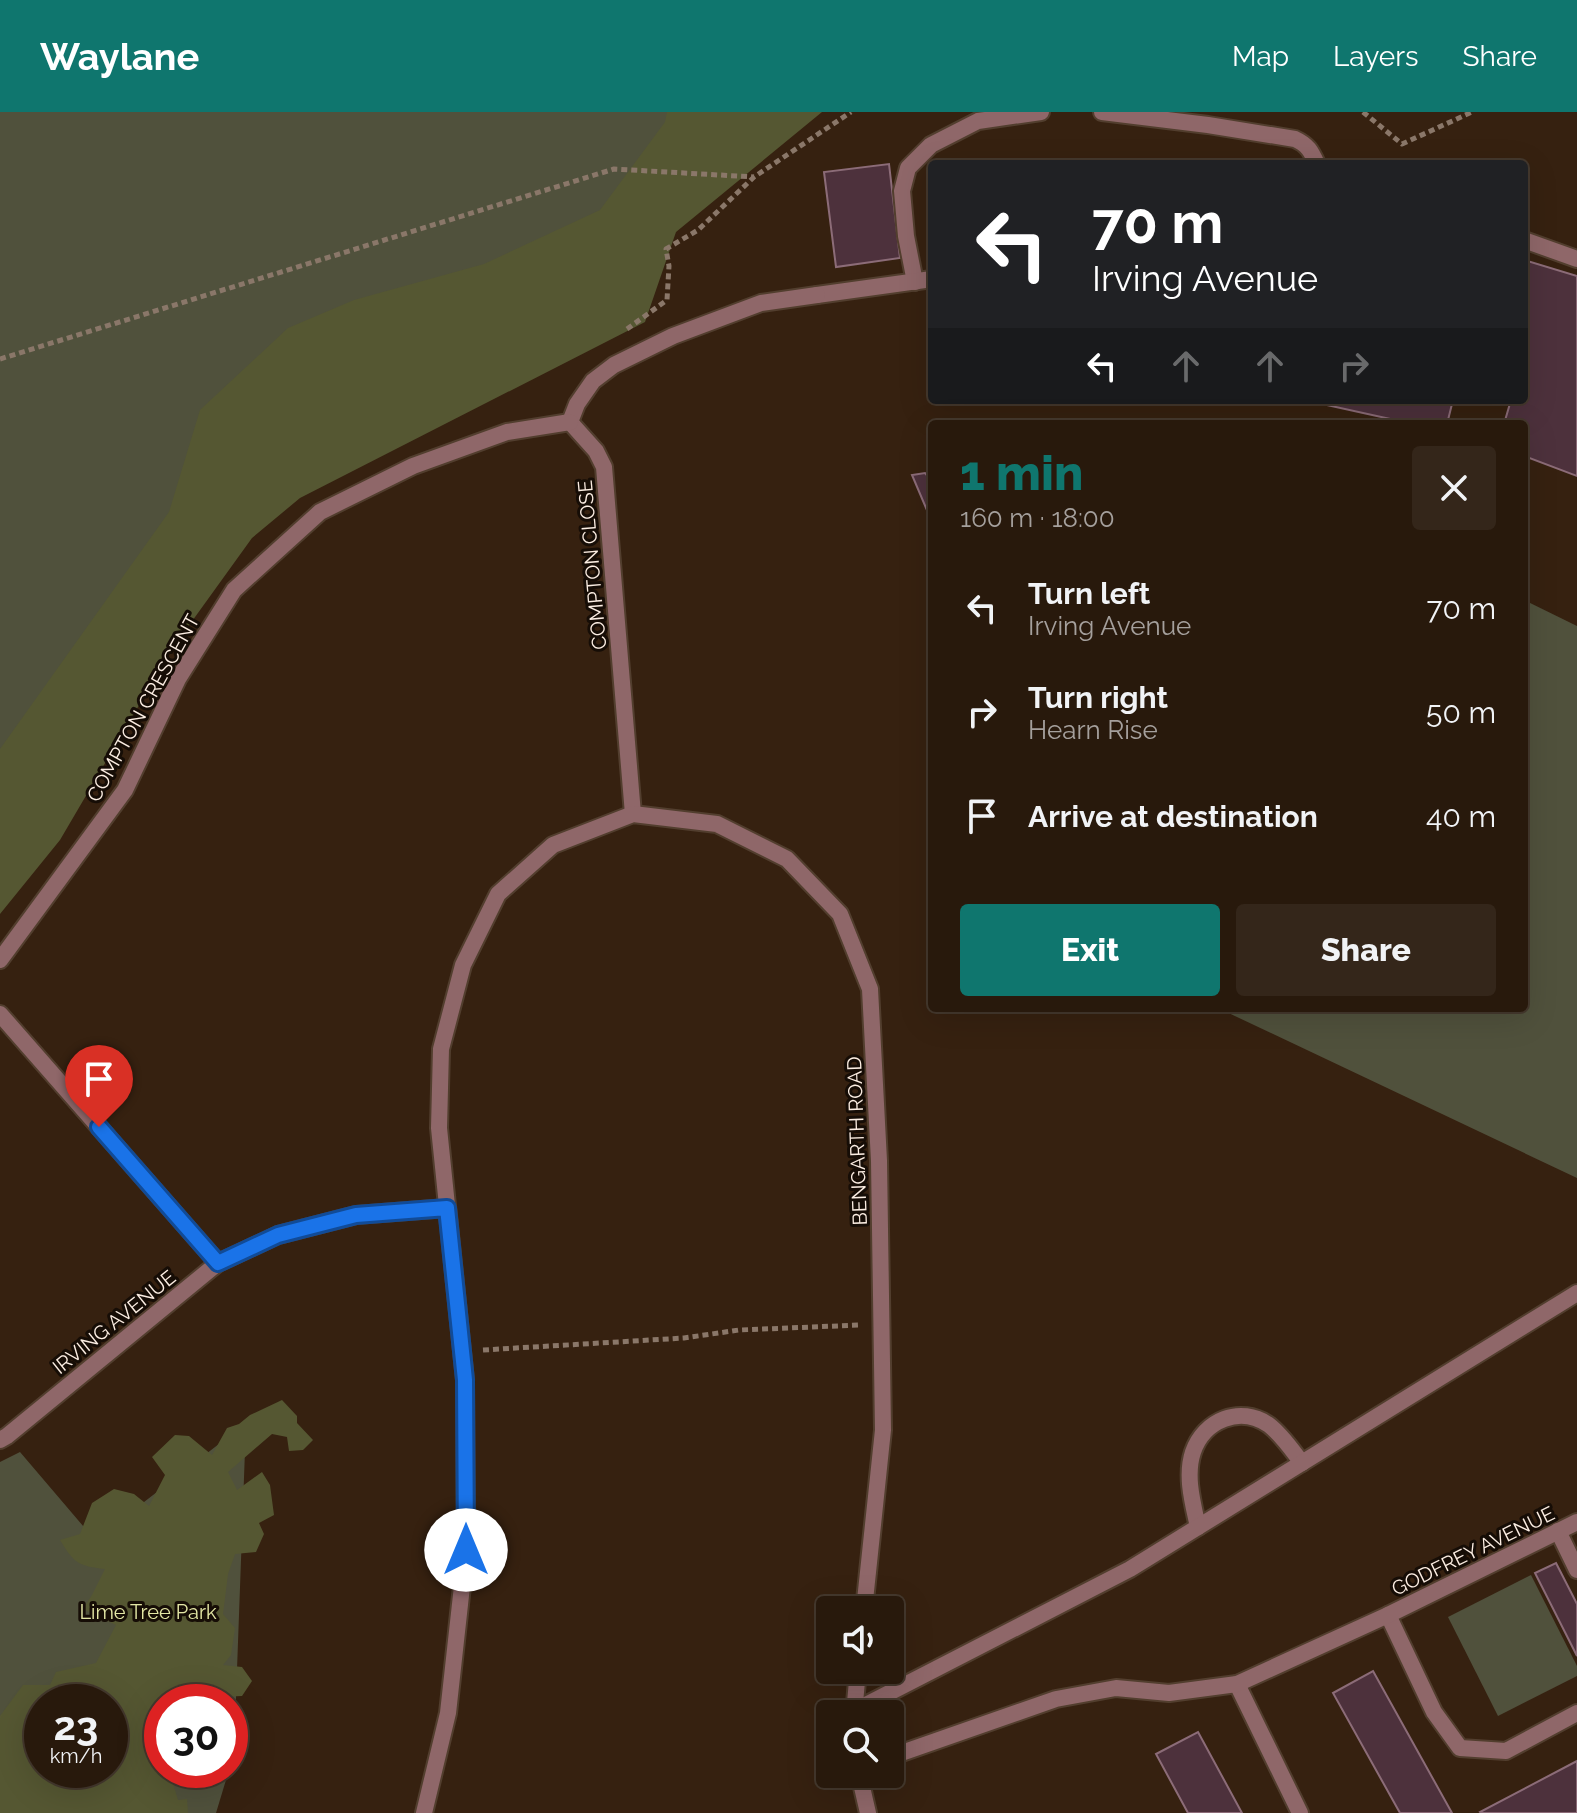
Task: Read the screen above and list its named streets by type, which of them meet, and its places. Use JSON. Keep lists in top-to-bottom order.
{
  "streets": {
    "street": [
      "COMPTON CLOSE",
      "COMPTON CRESCENT",
      "BENGARTH ROAD",
      "IRVING AVENUE",
      "GODFREY AVENUE"
    ]
  },
  "crossings": [
    ["COMPTON CLOSE", "COMPTON CRESCENT"],
    ["COMPTON CLOSE", "BENGARTH ROAD"]
  ],
  "parks": ["Lime Tree Park"],
  "page": {
    "header": "Waylane",
    "nav": ["Map", "Layers", "Share"],
    "turn": ["70 m", "Irving Avenue"],
    "heading": ["1 min", "160 m · 18:00"],
    "list": [
      {
        "name": "Turn left",
        "note": "Irving Avenue",
        "value": "70 m"
      },
      {
        "name": "Turn right",
        "note": "Hearn Rise",
        "value": "50 m"
      },
      {
        "name": "Arrive at destination",
        "value": "40 m"
      }
    ],
    "buttons": ["Exit", "Share"],
    "speed": "23 km/h",
    "limit": "30"
  }
}
